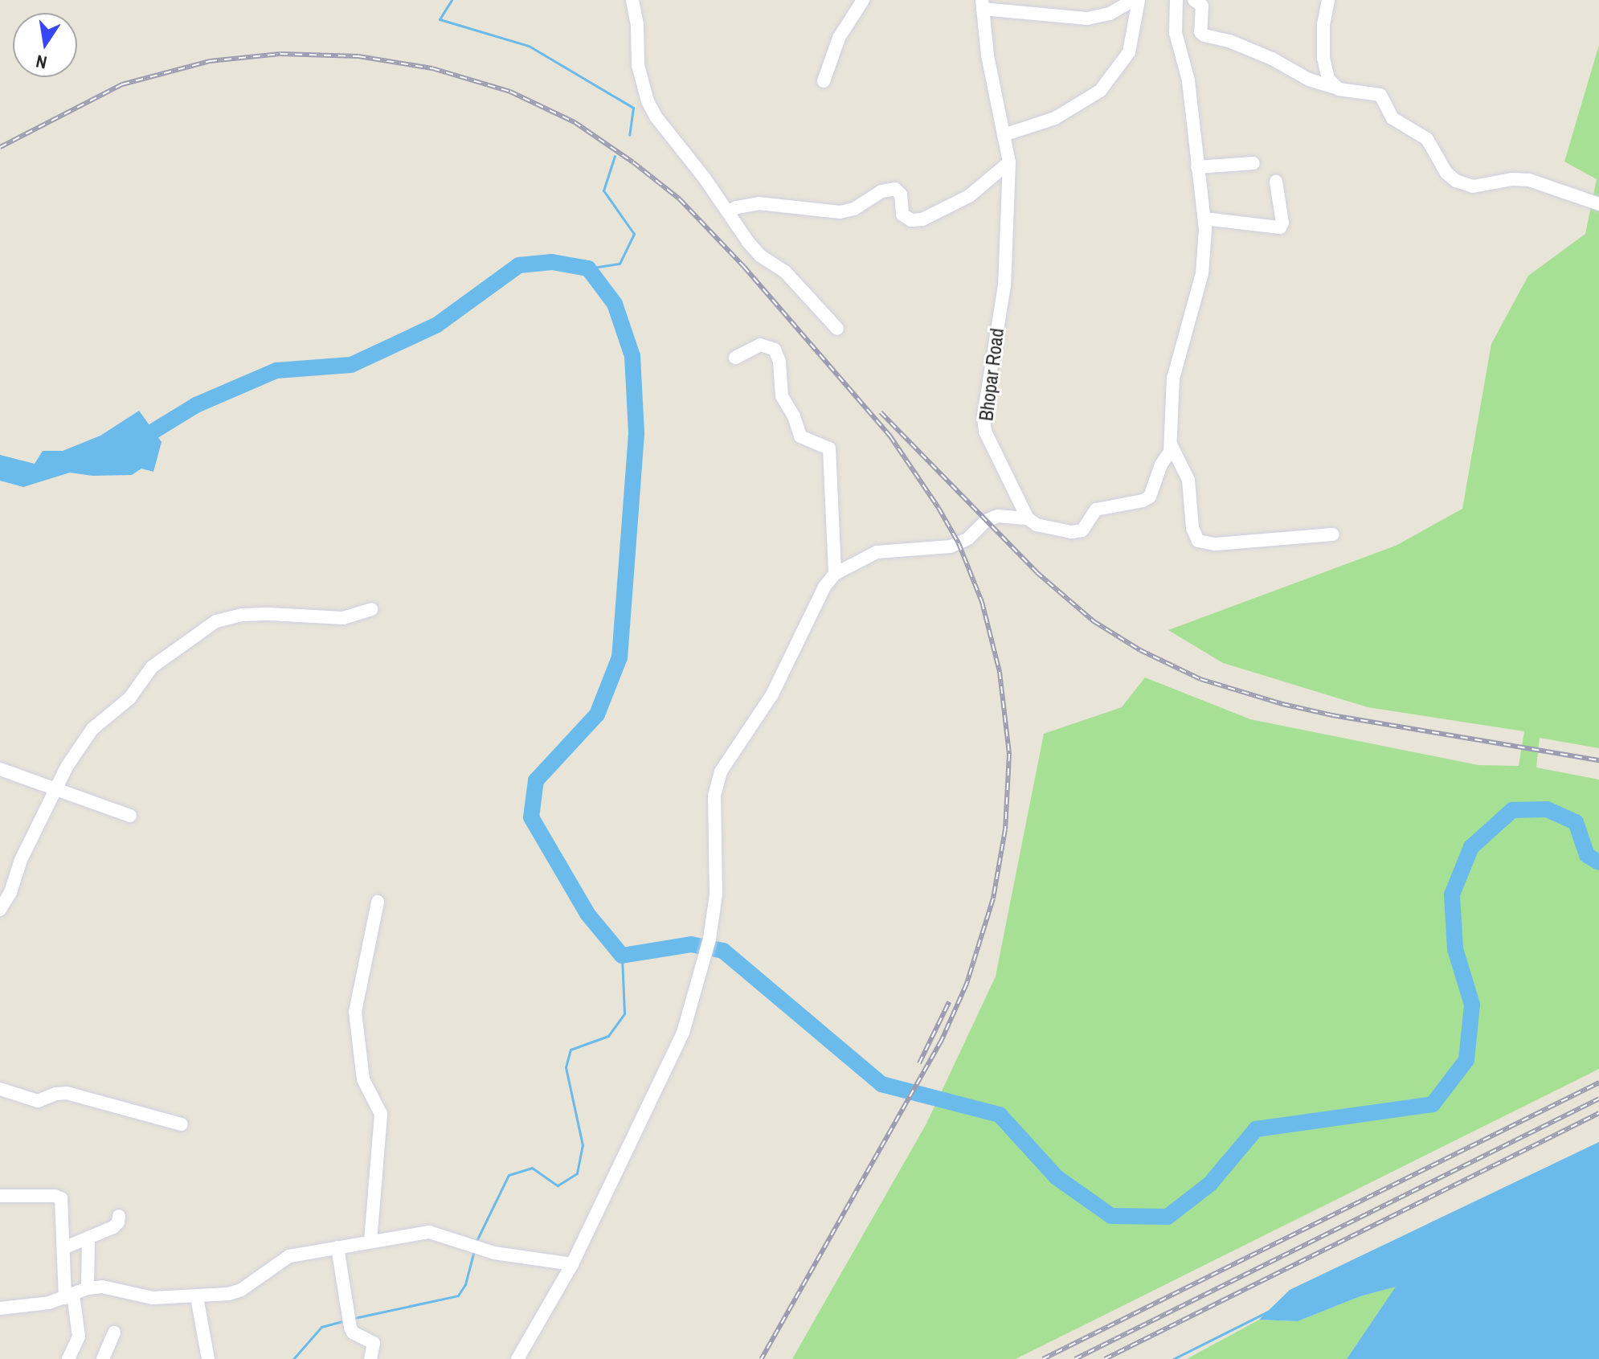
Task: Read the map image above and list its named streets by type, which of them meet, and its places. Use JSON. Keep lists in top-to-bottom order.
{
  "streets": {
    "street": ["Bhopar Road"]
  },
  "north": "bottom"
}
